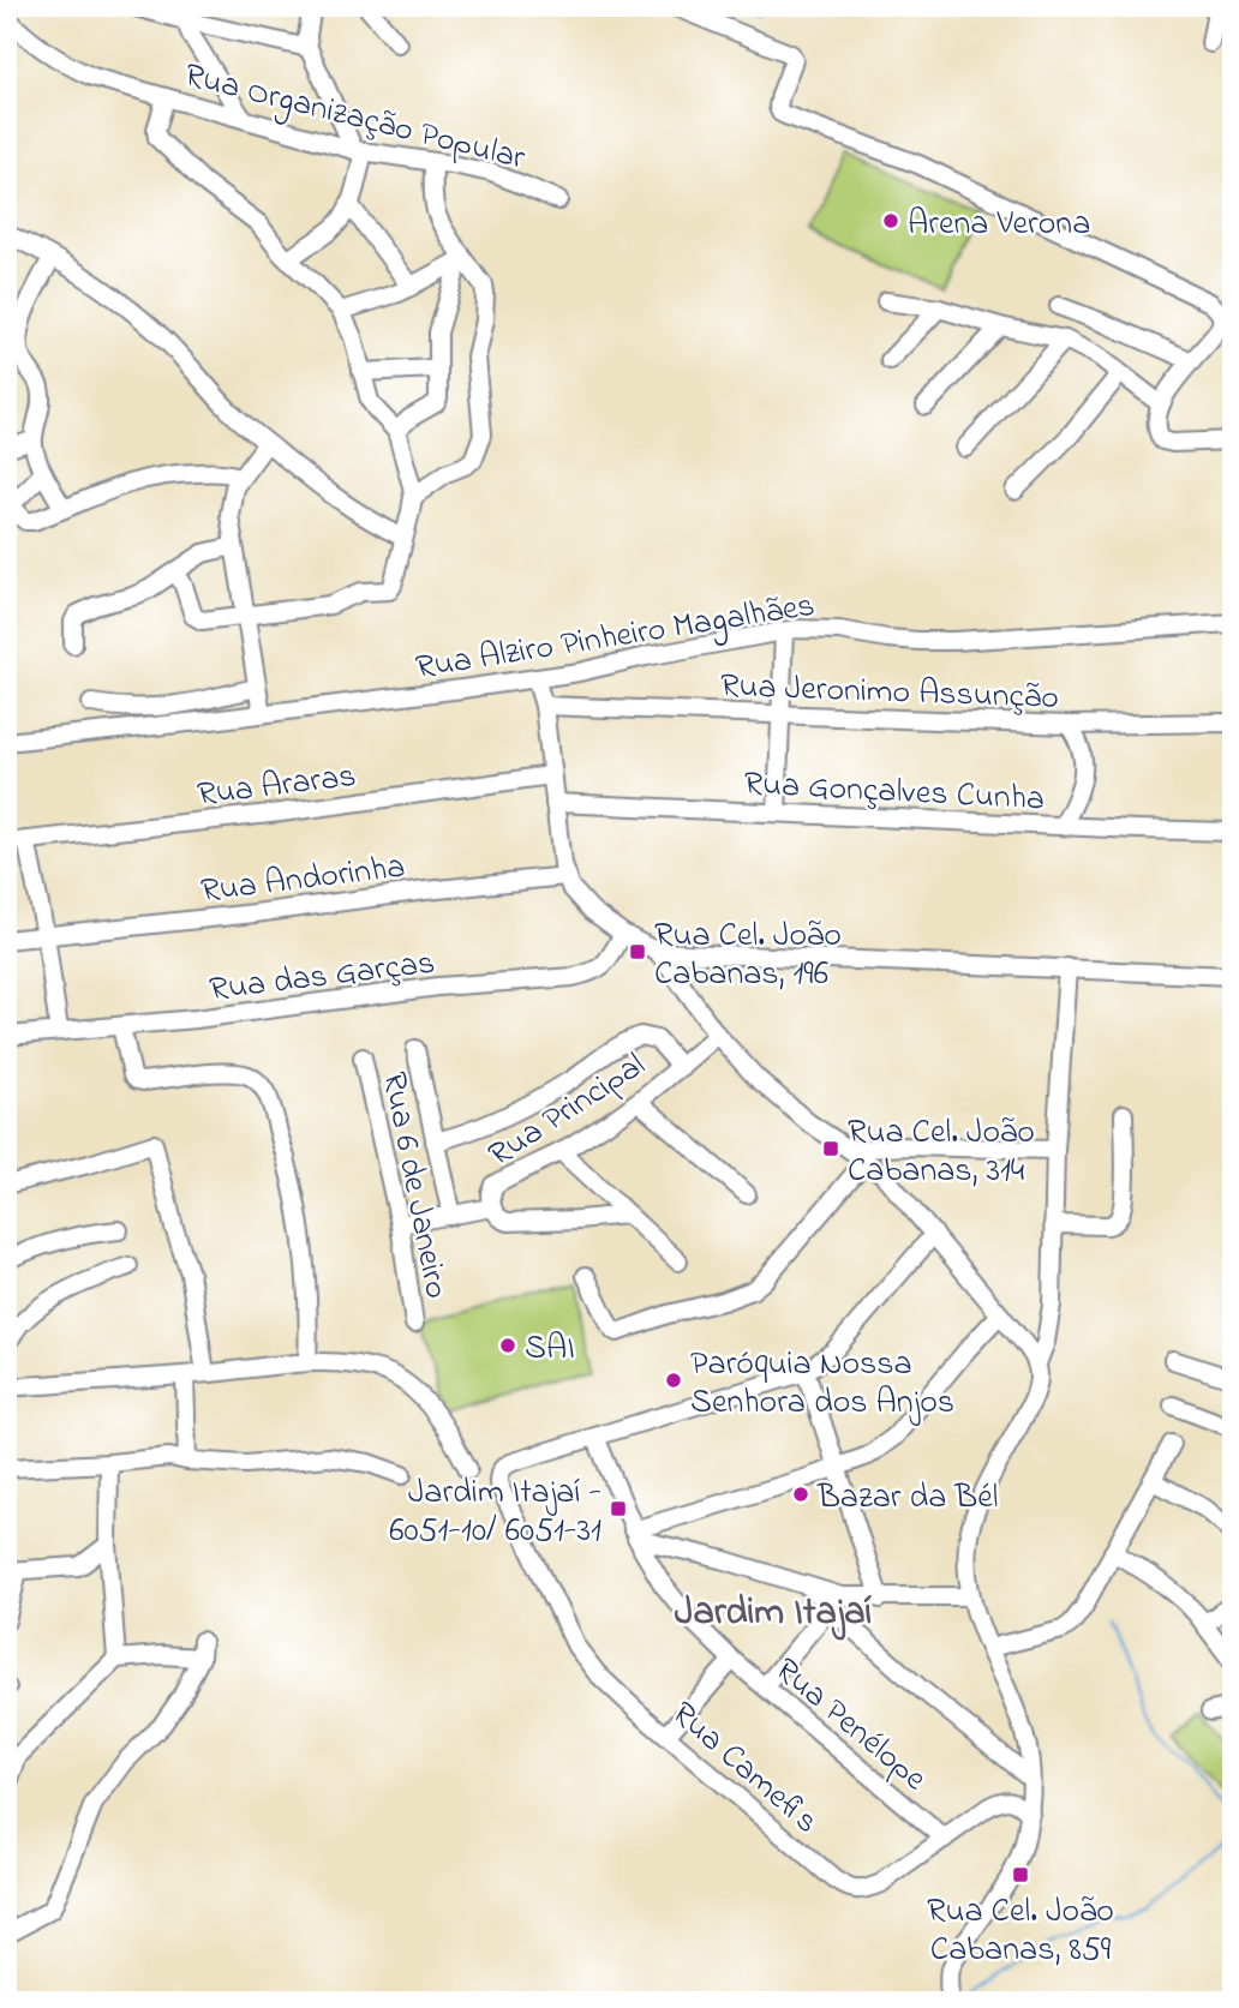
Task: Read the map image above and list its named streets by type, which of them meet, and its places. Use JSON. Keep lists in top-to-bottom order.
{
  "streets": {
    "street": [
      "Rua Organização Popular",
      "Rua Alziro Pinheiro Magalhães",
      "Rua Jeronimo Assunção",
      "Rua Araras",
      "Rua Gonçalves Cunha",
      "Rua Andorinha",
      "Rua das Garças",
      "Rua Principal",
      "Rua 6 de Janeiro",
      "Rua Penélope",
      "Rua Camefis"
    ]
  },
  "crossings": [
    ["Rua Principal", "Rua 6 de Janeiro"],
    ["Rua Penélope", "Rua Camefis"]
  ],
  "districts": ["Jardim Itajaí"],
  "places": {
    "other": [
      "Arena Verona",
      "SAI",
      "Paróquia Nossa Senhora dos Anjos",
      "Bazar da Bél"
    ],
    "transit": [
      "Rua Cel. João Cabanas, 196",
      "Rua Cel. João Cabanas, 314",
      "Jardim Itajaí - 6051-10/ 6051-31",
      "Rua Cel. João Cabanas, 859"
    ]
  }
}
